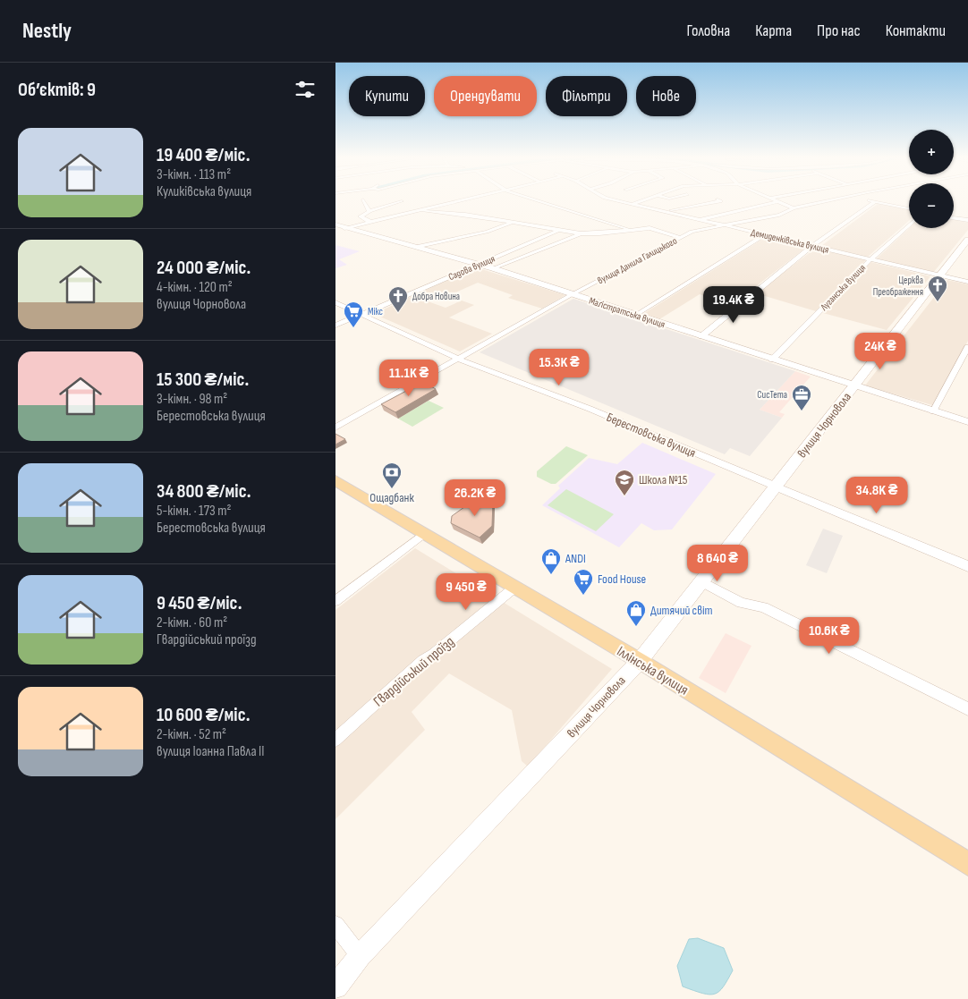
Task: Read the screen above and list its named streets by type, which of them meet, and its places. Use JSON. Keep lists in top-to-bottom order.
{
  "streets": {
    "main road": ["вулиця Чорновола", "Іллінська вулиця"],
    "street": [
      "Демиденківська вулиця",
      "вулиця Данила Галицького",
      "Садова вулиця",
      "Луганська вулиця",
      "Маґістратська вулиця",
      "Берестовська вулиця",
      "Гвардійський проїзд"
    ]
  },
  "crossings": [
    ["Демиденківська вулиця", "вулиця Данила Галицького"],
    ["Демиденківська вулиця", "Луганська вулиця"],
    ["Демиденківська вулиця", "вулиця Чорновола"],
    ["вулиця Данила Галицького", "Маґістратська вулиця"],
    ["вулиця Данила Галицького", "Берестовська вулиця"],
    ["Садова вулиця", "Маґістратська вулиця"],
    ["Садова вулиця", "Берестовська вулиця"],
    ["Луганська вулиця", "Маґістратська вулиця"],
    ["Маґістратська вулиця", "вулиця Чорновола"],
    ["вулиця Чорновола", "Берестовська вулиця"],
    ["вулиця Чорновола", "Іллінська вулиця"],
    ["Іллінська вулиця", "Гвардійський проїзд"]
  ],
  "places": {
    "church": ["Церква Преображення", "Добра Новина"],
    "supermarket": ["Мікс", "Food House"],
    "office": ["CucTema"],
    "bank": ["Ощадбанк"],
    "school or university": ["Школа №15"],
    "shop": ["ANDI", "Дитячий світ"]
  },
  "page": {
    "header": "Nestly",
    "nav": [
      "Головна",
      "Карта",
      "Про нас",
      "Контакти"
    ],
    "heading": "Об’єктів: 9",
    "chip": [
      "Купити",
      "Орендувати",
      "Фільтри",
      "Нове"
    ],
    "list": [
      {
        "name": "19 400 ₴/міс.",
        "note": "3-кімн. · 113 m² · Куликівська вулиця"
      },
      {
        "name": "24 000 ₴/міс.",
        "note": "4-кімн. · 120 m² · вулиця Чорновола"
      },
      {
        "name": "15 300 ₴/міс.",
        "note": "3-кімн. · 98 m² · Берестовська вулиця"
      },
      {
        "name": "34 800 ₴/міс.",
        "note": "5-кімн. · 173 m² · Берестовська вулиця"
      },
      {
        "name": "9 450 ₴/міс.",
        "note": "2-кімн. · 60 m² · Гвардійський проїзд"
      },
      {
        "name": "10 600 ₴/міс.",
        "note": "2-кімн. · 52 m² · вулиця Іоанна Павла II"
      }
    ],
    "map_buttons": ["+", "−"],
    "price": [
      "19.4K ₴",
      "24K ₴",
      "15.3K ₴",
      "11.1K ₴",
      "34.8K ₴",
      "26.2K ₴",
      "8 640 ₴",
      "9 450 ₴",
      "10.6K ₴"
    ]
  }
}
